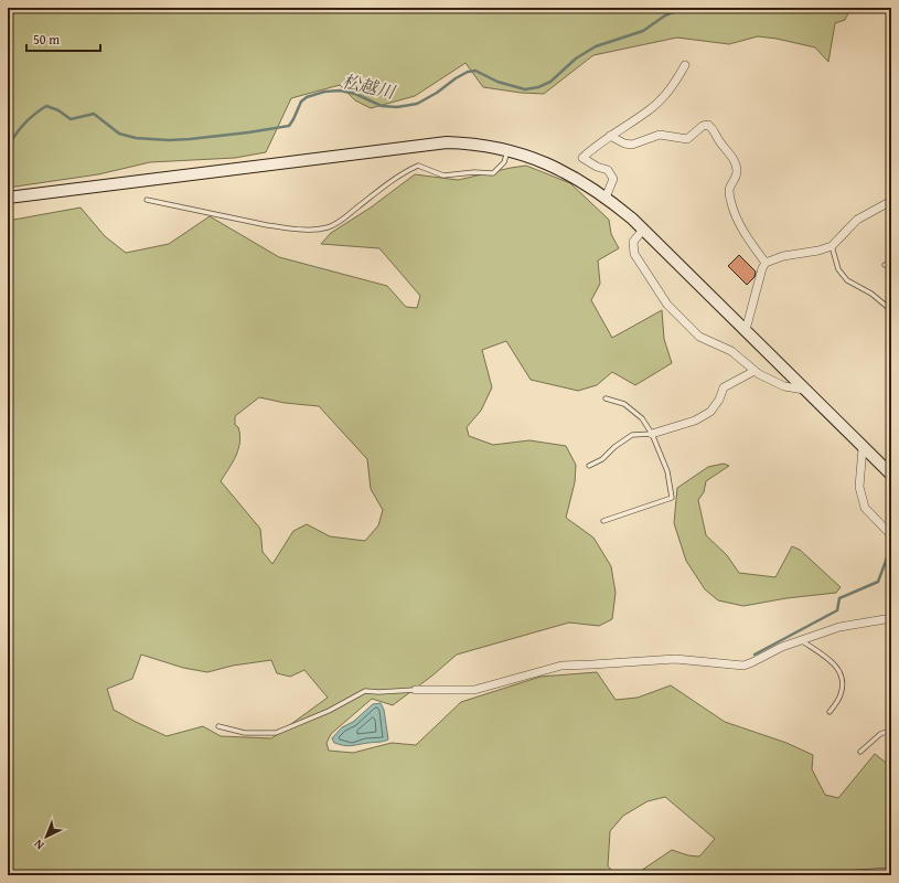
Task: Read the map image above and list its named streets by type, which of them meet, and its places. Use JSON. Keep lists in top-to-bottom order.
{
  "water": ["松越川"],
  "scale_bar": "50 m",
  "north": "bottom left"
}
